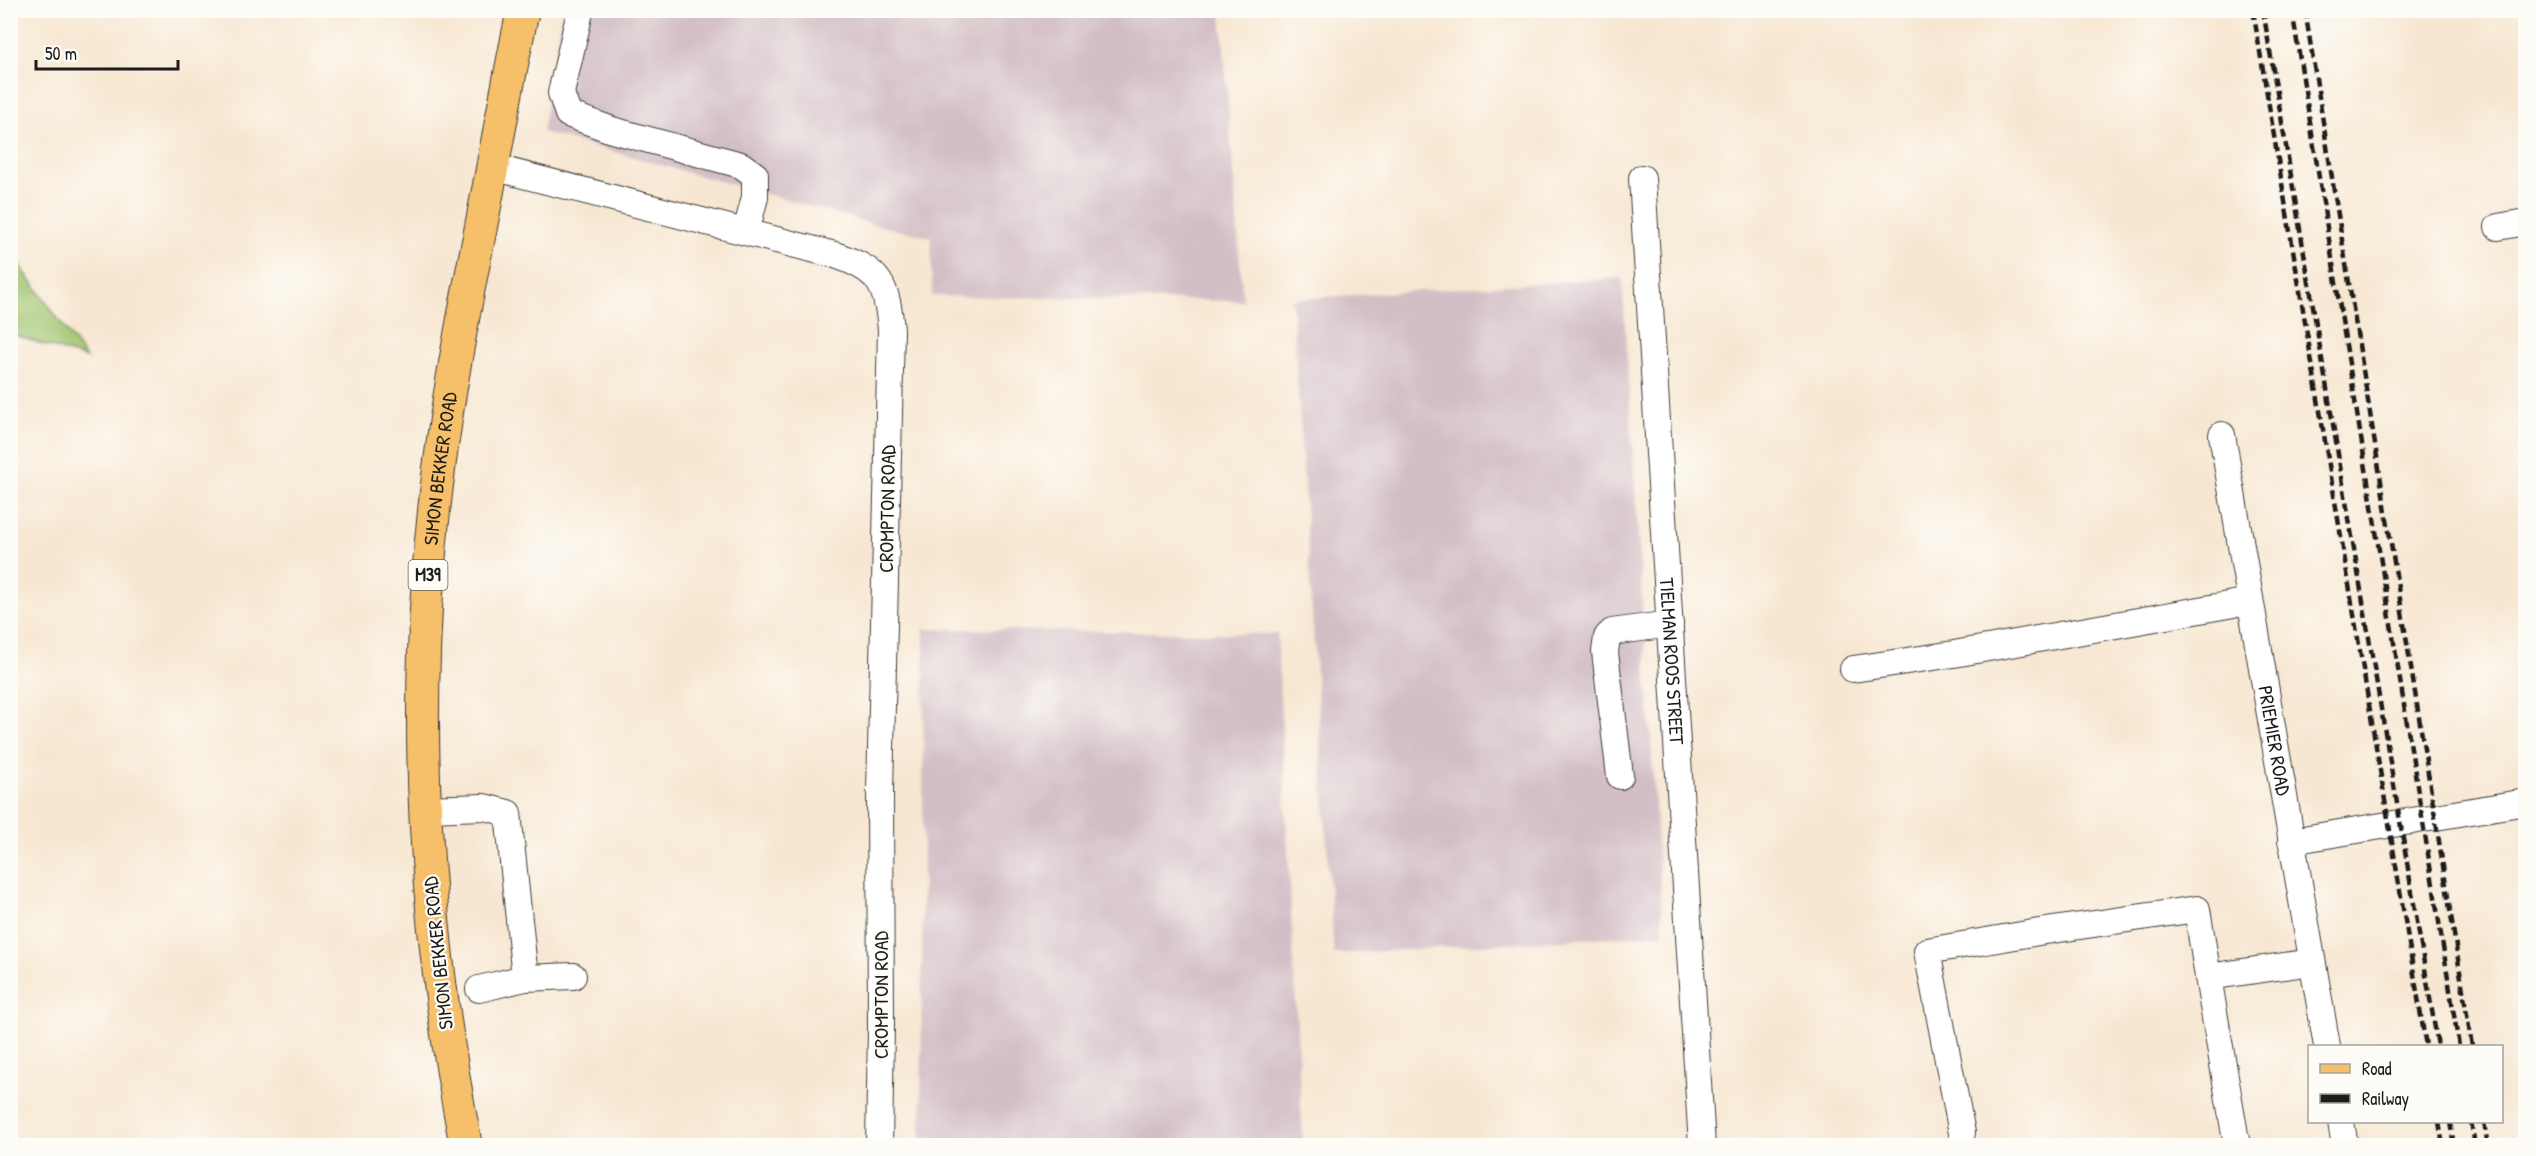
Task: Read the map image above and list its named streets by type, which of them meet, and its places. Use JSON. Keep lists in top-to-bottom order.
{
  "streets": {
    "main road": ["SIMON BEKKER ROAD", "M39"],
    "street": ["CROMPTON ROAD", "TIELMAN ROOS STREET", "PRIEMIER ROAD"]
  },
  "crossings": [
    ["SIMON BEKKER ROAD", "CROMPTON ROAD"]
  ],
  "legend": ["Road", "Railway"],
  "scale_bar": "50 m"
}
